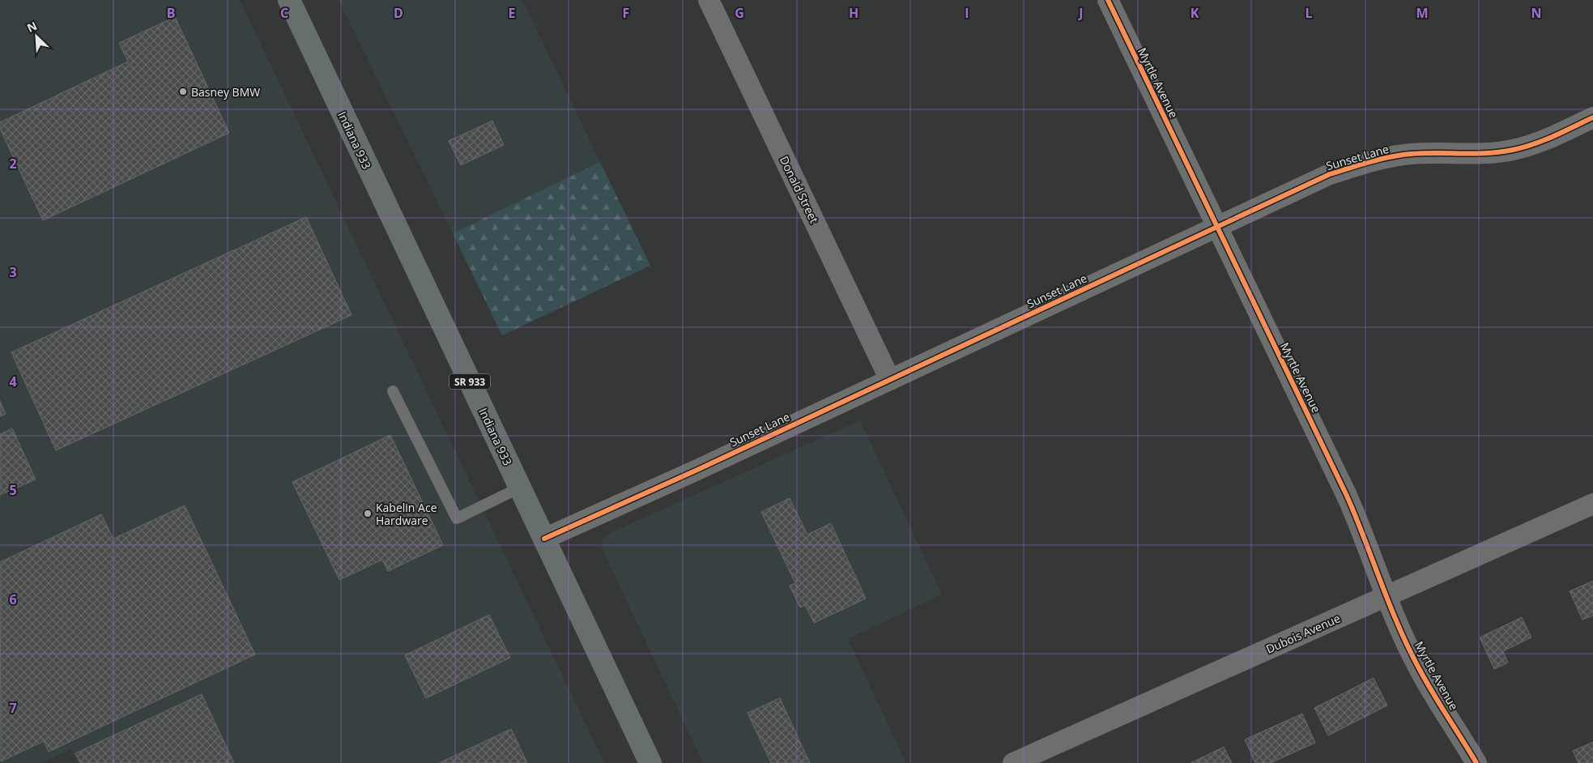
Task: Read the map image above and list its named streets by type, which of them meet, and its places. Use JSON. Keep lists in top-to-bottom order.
{
  "streets": {
    "main road": ["Indiana 933", "SR 933"],
    "street": [
      "Myrtle Avenue",
      "Sunset Lane",
      "Donald Street",
      "Dubois Avenue"
    ]
  },
  "crossings": [
    ["Myrtle Avenue", "Sunset Lane"],
    ["Myrtle Avenue", "Dubois Avenue"],
    ["Indiana 933", "Sunset Lane"],
    ["Sunset Lane", "Donald Street"]
  ],
  "places": ["Basney BMW", "Kabelin Ace Hardware"],
  "north": "top left",
  "grid": {
    "columns": [
      "B",
      "C",
      "D",
      "E",
      "F",
      "G",
      "H",
      "I",
      "J",
      "K",
      "L",
      "M",
      "N"
    ],
    "rows": [
      "2",
      "3",
      "4",
      "5",
      "6",
      "7"
    ]
  }
}
